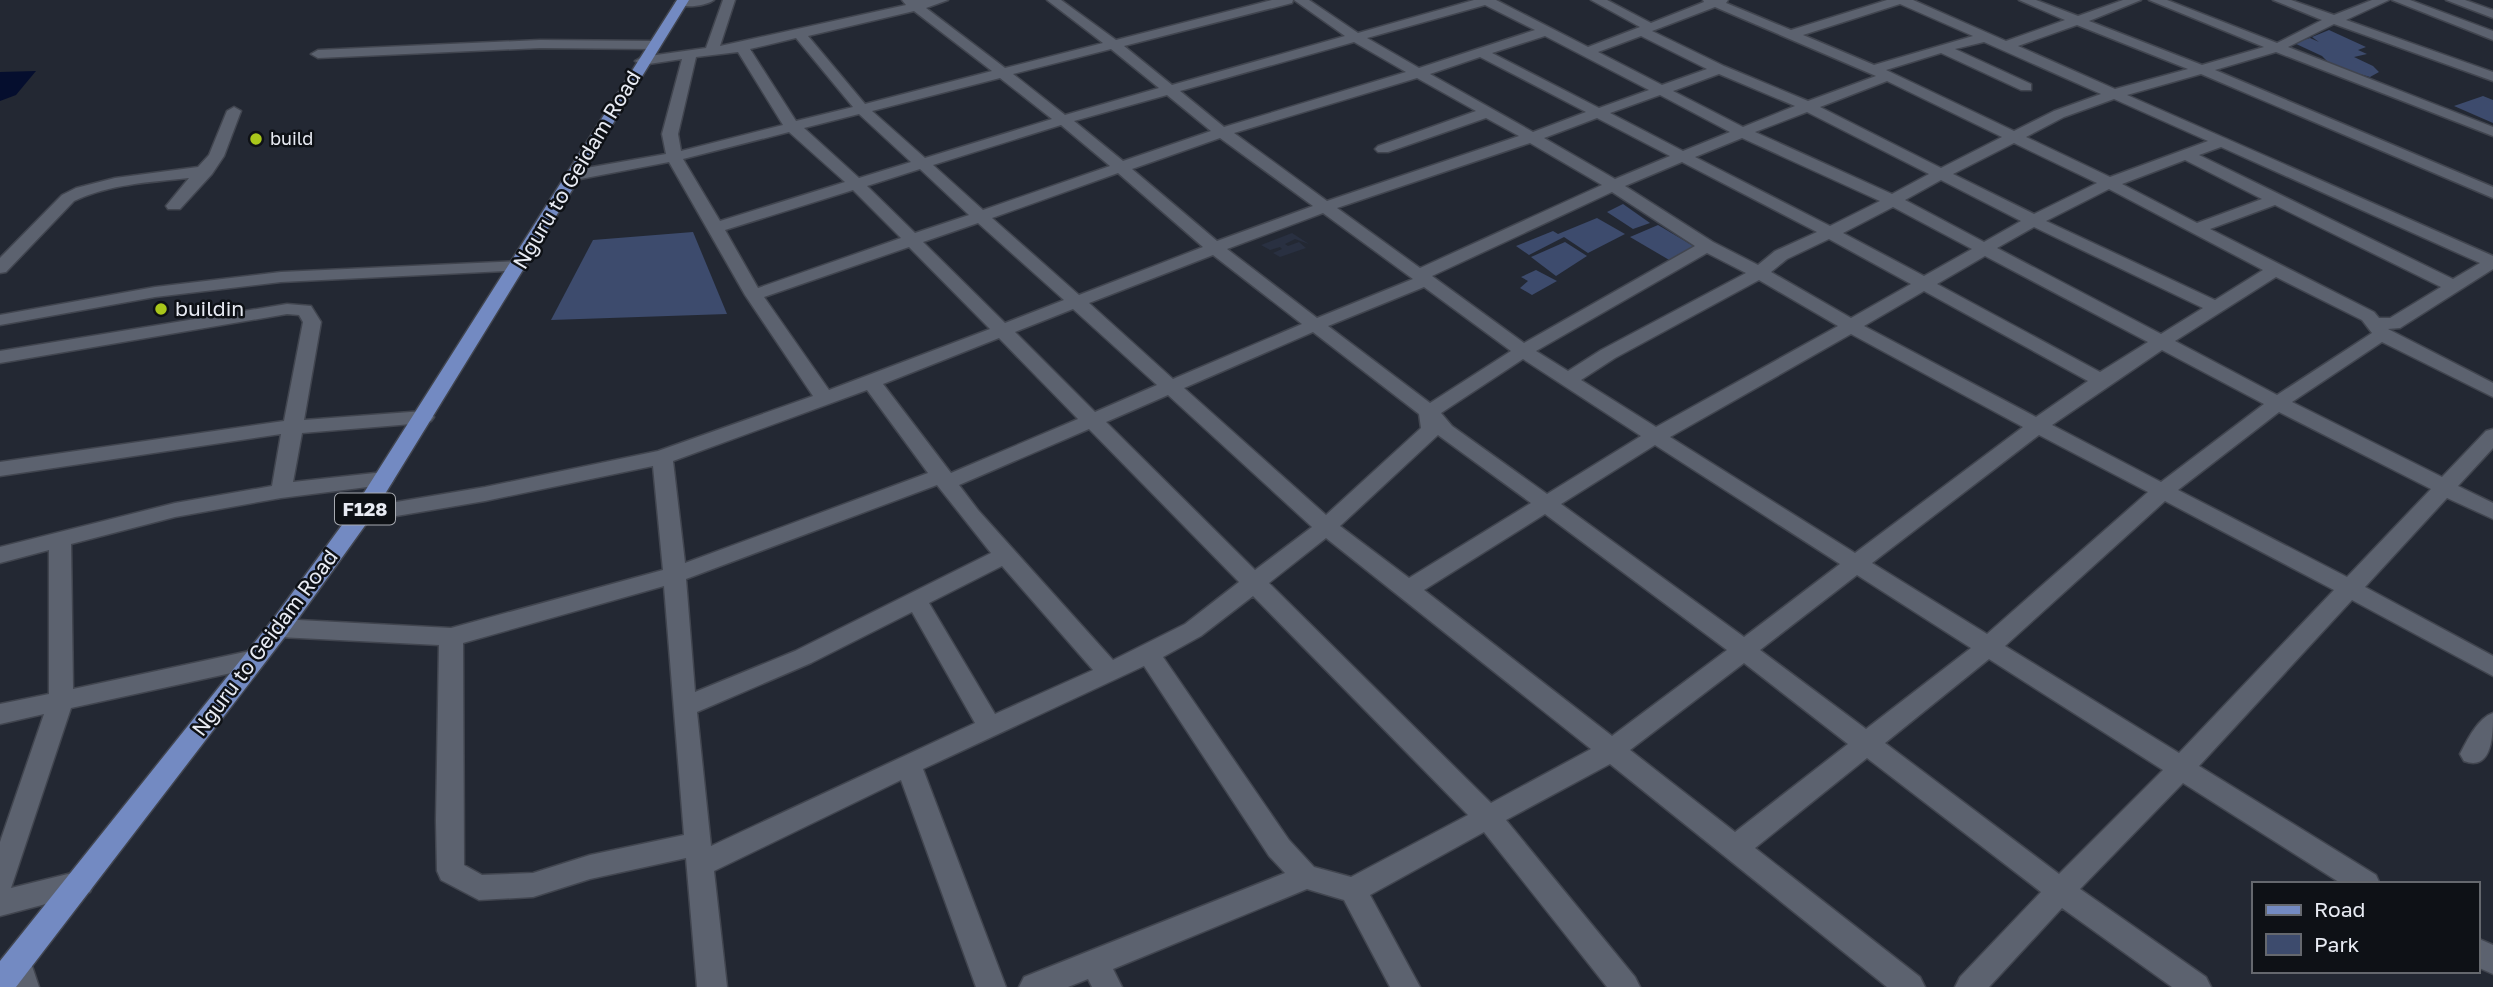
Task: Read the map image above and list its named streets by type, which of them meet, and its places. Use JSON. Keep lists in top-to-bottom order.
{
  "streets": {
    "main road": ["Nguru to Geidam Road", "F128"]
  },
  "places": ["build", "buildin"],
  "legend": ["Road", "Park"]
}
